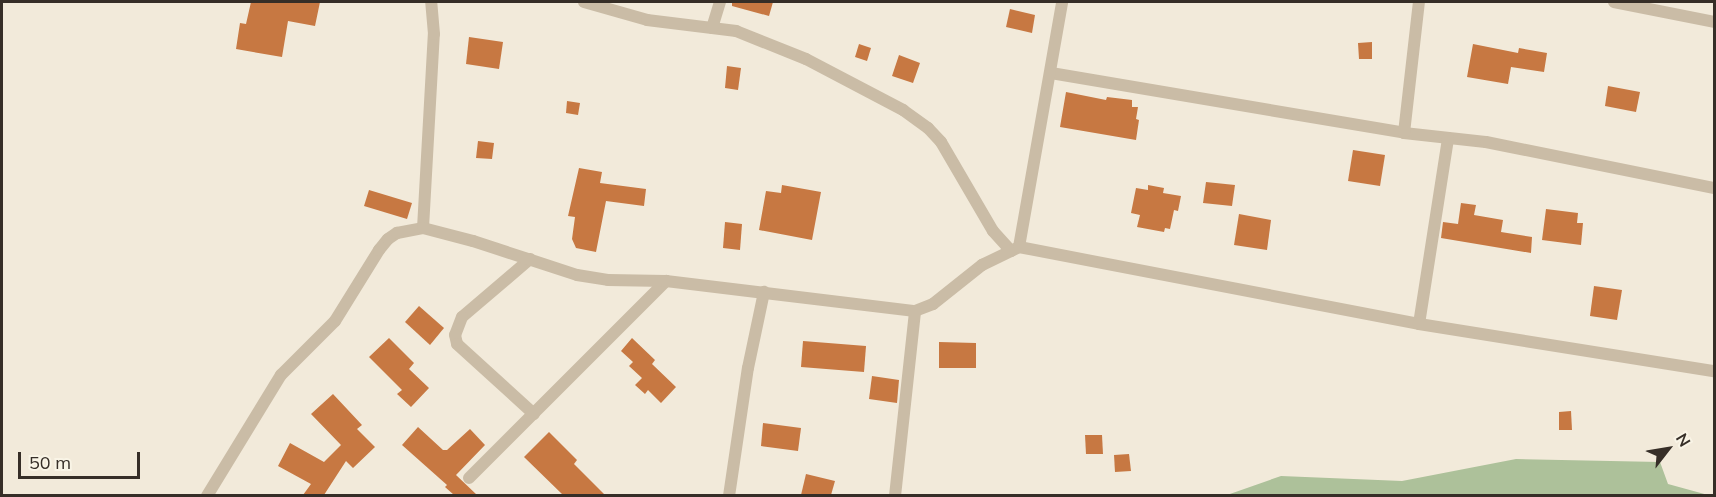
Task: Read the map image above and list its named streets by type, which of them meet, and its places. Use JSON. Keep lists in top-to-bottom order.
{
  "scale_bar": "50 m",
  "north": "top right"
}
